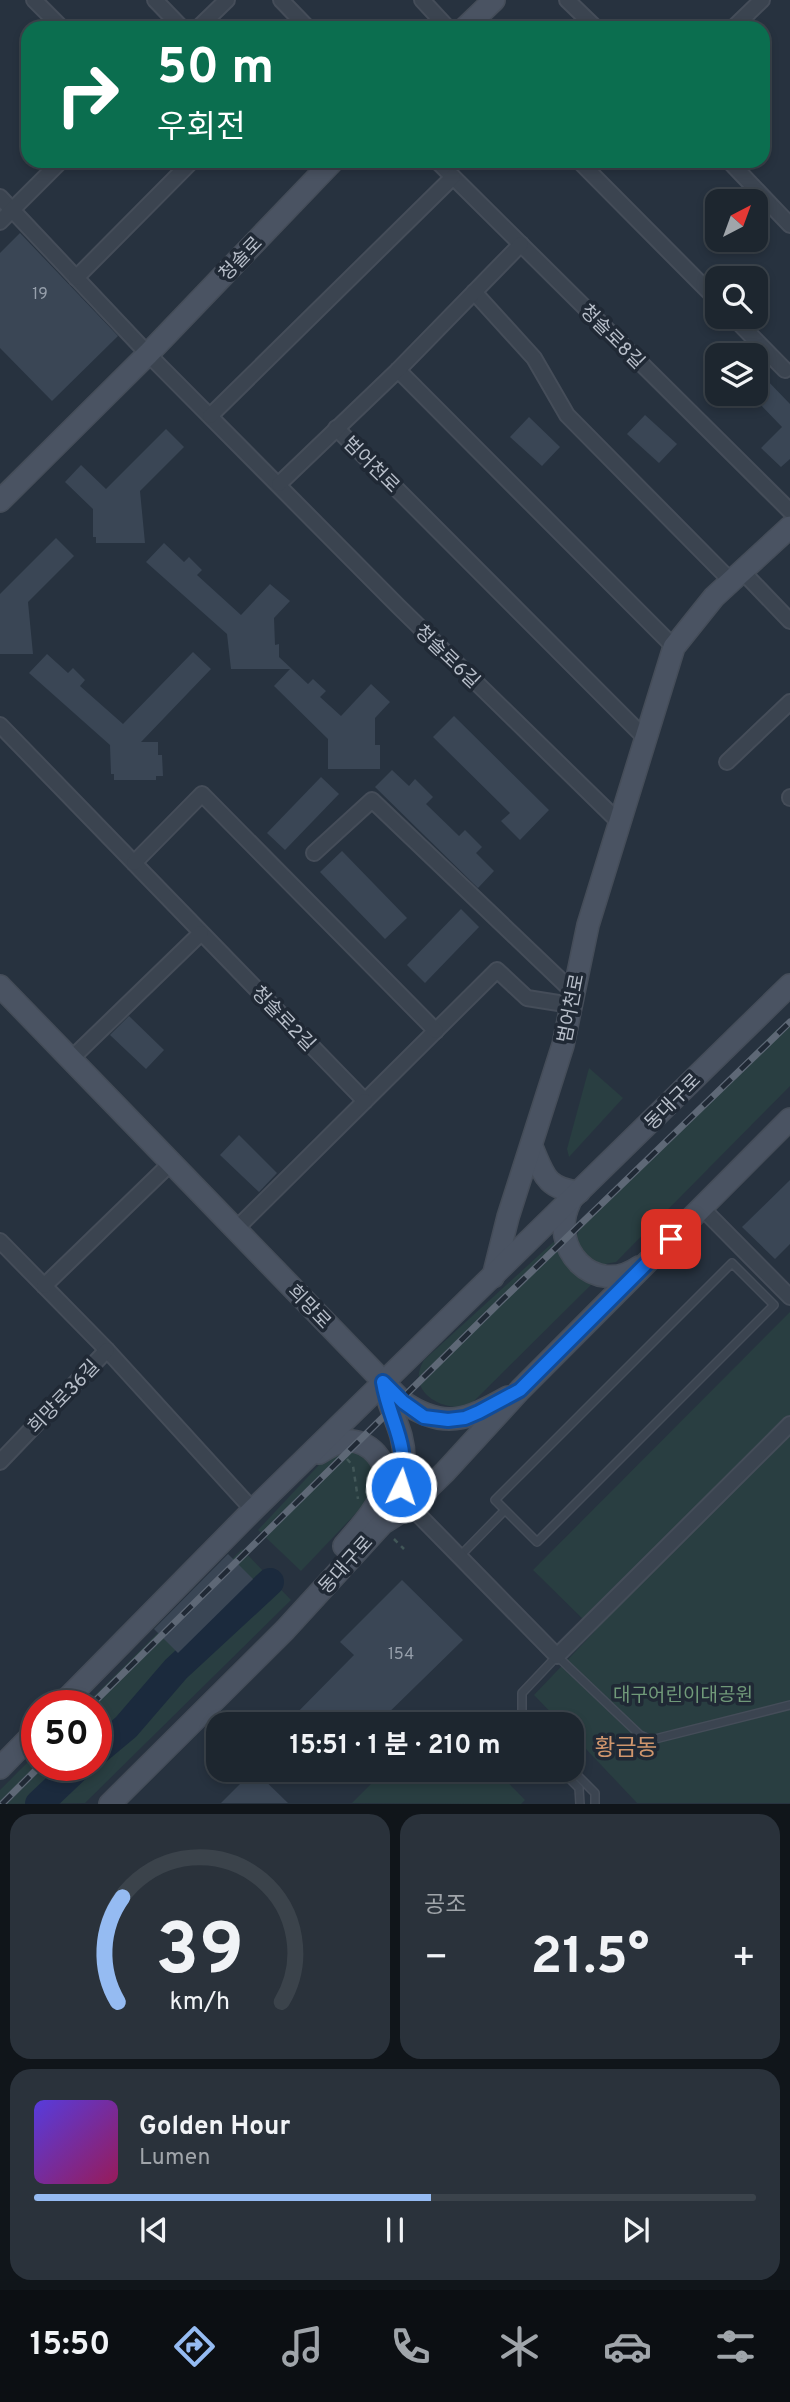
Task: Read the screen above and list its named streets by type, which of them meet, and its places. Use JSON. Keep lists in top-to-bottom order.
{
  "streets": {
    "main road": [
      "청솔로",
      "범어천로",
      "동대구로",
      "희망로"
    ],
    "street": [
      "청솔로8길",
      "청솔로6길",
      "청솔로2길",
      "희망로36길"
    ]
  },
  "crossings": [
    ["청솔로", "청솔로6길"],
    ["범어천로", "청솔로6길"],
    ["범어천로", "동대구로"],
    ["동대구로", "희망로"]
  ],
  "districts": ["황금동"],
  "parks": ["대구어린이대공원"],
  "house_numbers": ["19", "154"],
  "north": "top right",
  "page": {
    "turn": ["50 m", "우회전"],
    "limit": "50",
    "trip": "15:51 · 1 분 · 210 m",
    "tile": "공조",
    "heat": ["−", "21.5°", "+"],
    "song": ["Golden Hour", "Lumen"],
    "tabs": "15:50",
    "gauge": ["39", "km/h"]
  }
}
